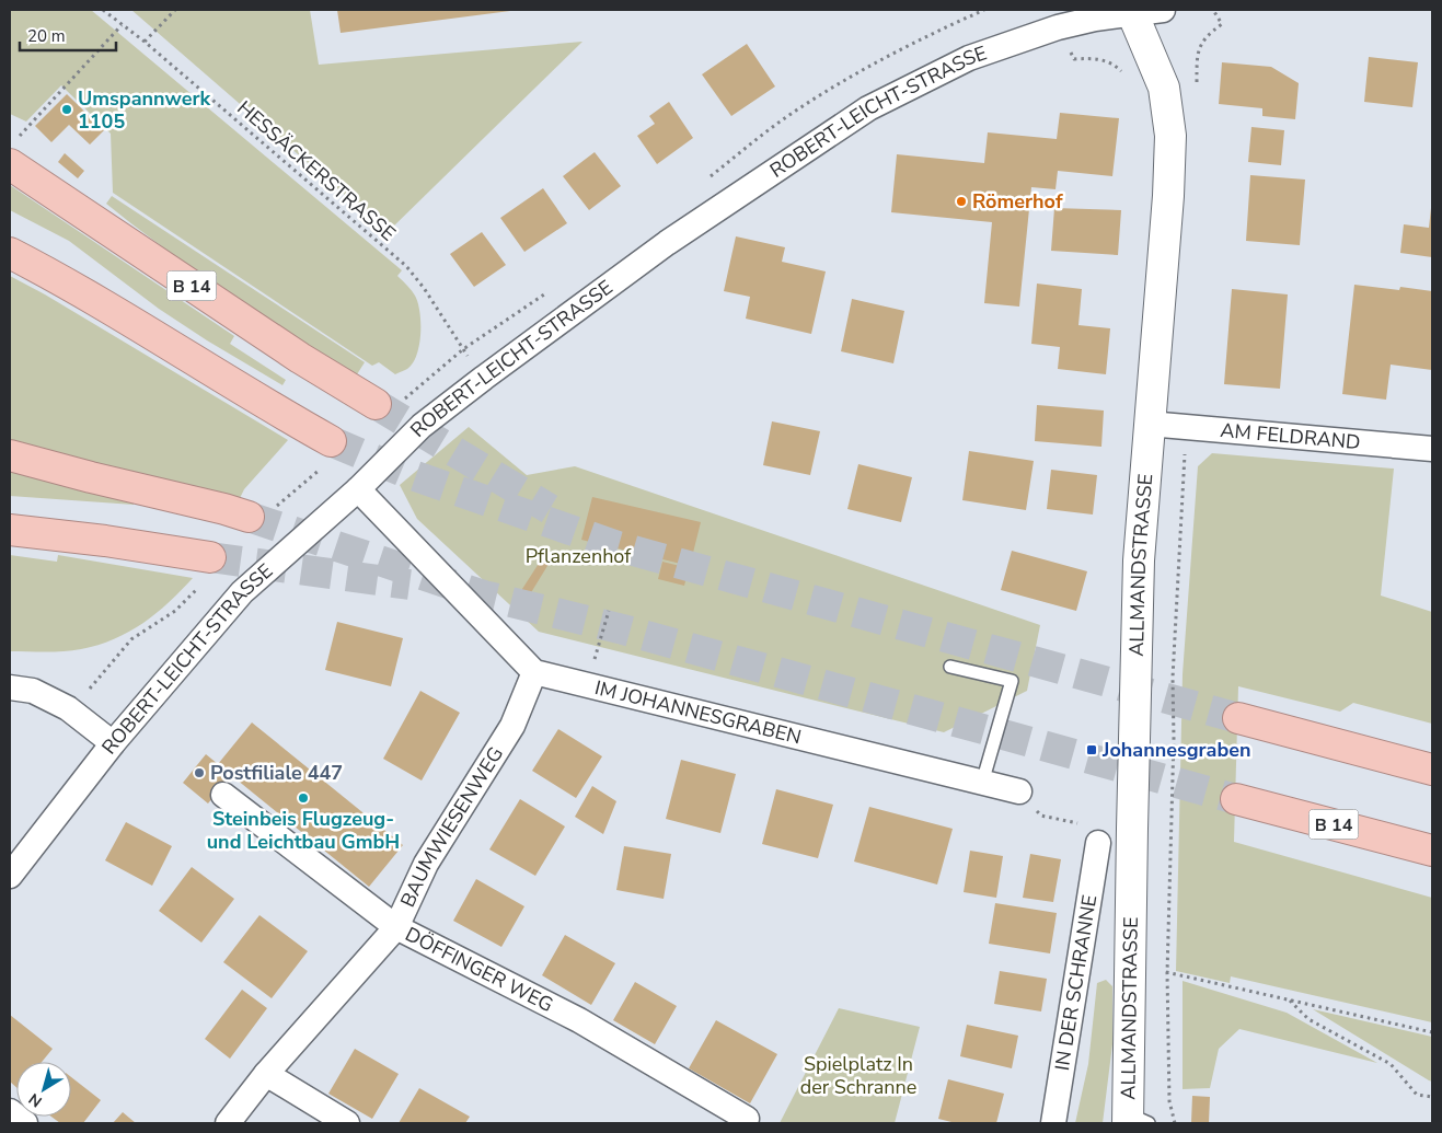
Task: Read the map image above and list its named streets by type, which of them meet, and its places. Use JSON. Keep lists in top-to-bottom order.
{
  "streets": {
    "highway": ["B 14"],
    "street": [
      "ROBERT-LEICHT-STRASSE",
      "AM FELDRAND",
      "ALLMANDSTRASSE",
      "IM JOHANNESGRABEN",
      "BAUMWIESENWEG",
      "DÖFFINGER WEG",
      "IN DER SCHRANNE"
    ],
    "path": ["HESSÄCKERSTRASSE"]
  },
  "crossings": [
    ["ROBERT-LEICHT-STRASSE", "HESSÄCKERSTRASSE"],
    ["ROBERT-LEICHT-STRASSE", "ALLMANDSTRASSE"],
    ["AM FELDRAND", "ALLMANDSTRASSE"],
    ["IM JOHANNESGRABEN", "BAUMWIESENWEG"],
    ["BAUMWIESENWEG", "DÖFFINGER WEG"]
  ],
  "parks": ["Pflanzenhof", "Spielplatz In der Schranne"],
  "places": {
    "other": [
      "Umspannwerk 1105",
      "Römerhof",
      "Postfiliale 447",
      "Steinbeis Flugzeug- und Leichtbau GmbH"
    ],
    "transit": ["Johannesgraben"]
  },
  "scale_bar": "20 m",
  "north": "bottom left"
}
